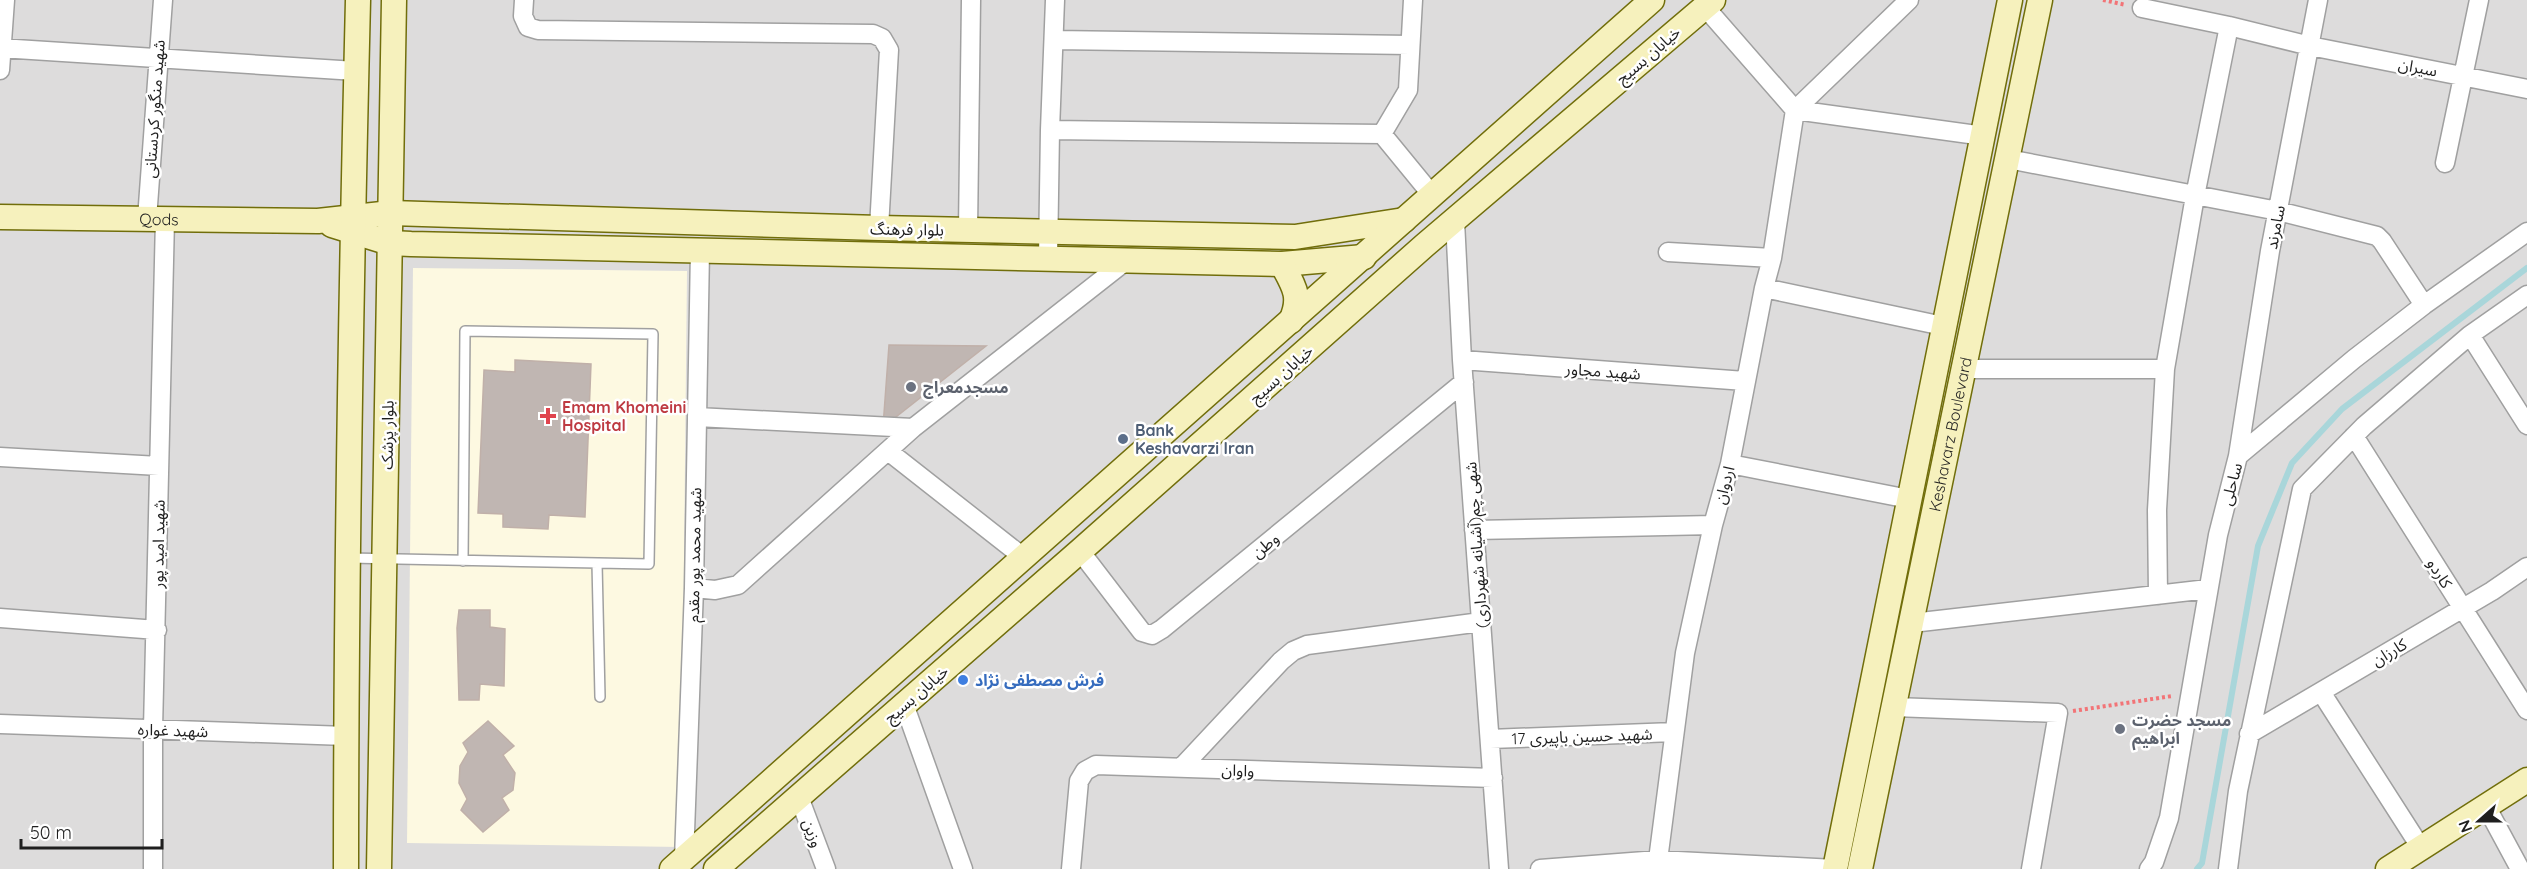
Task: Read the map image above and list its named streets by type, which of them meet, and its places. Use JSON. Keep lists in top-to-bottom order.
{
  "streets": {
    "main road": [
      "خیابان بسیج",
      "Qods",
      "بلوار فرهنگ",
      "بلوار پزشک",
      "Keshavarz Boulevard"
    ],
    "street": [
      "سیران",
      "شهید منگور کردستانی",
      "سامرند",
      "شهید مجاور",
      "ساحلی",
      "اردوان",
      "شهید امید پور",
      "وطن",
      "شهی چم(آشیانه شهرداری)",
      "شهید محمد پور مقدم",
      "کاردو",
      "کارزان",
      "شهید غواره",
      "شهید حسین باپیری 17",
      "واوان",
      "وزین"
    ]
  },
  "crossings": [
    ["خیابان بسیج", "بلوار فرهنگ"],
    ["خیابان بسیج", "وطن"],
    ["خیابان بسیج", "شهی چم(آشیانه شهرداری)"],
    ["خیابان بسیج", "شهید محمد پور مقدم"],
    ["خیابان بسیج", "وزین"],
    ["سیران", "سامرند"],
    ["شهید منگور کردستانی", "Qods"],
    ["شهید منگور کردستانی", "شهید امید پور"],
    ["Qods", "بلوار فرهنگ"],
    ["Qods", "شهید امید پور"],
    ["سامرند", "ساحلی"],
    ["بلوار فرهنگ", "بلوار پزشک"],
    ["بلوار فرهنگ", "شهید محمد پور مقدم"],
    ["شهید مجاور", "اردوان"],
    ["شهید مجاور", "شهی چم(آشیانه شهرداری)"],
    ["اردوان", "شهید حسین باپیری 17"],
    ["شهید امید پور", "شهید غواره"],
    ["وطن", "شهی چم(آشیانه شهرداری)"],
    ["شهی چم(آشیانه شهرداری)", "شهید حسین باپیری 17"],
    ["شهی چم(آشیانه شهرداری)", "واوان"],
    ["کاردو", "کارزان"]
  ],
  "places": {
    "other": [
      "مسجدمعراج",
      "Bank Keshavarzi Iran",
      "فرش مصطفی نژاد",
      "مسجد حضرت ابراهیم"
    ],
    "health": ["Emam Khomeini Hospital"]
  },
  "scale_bar": "50 m",
  "north": "left"
}
